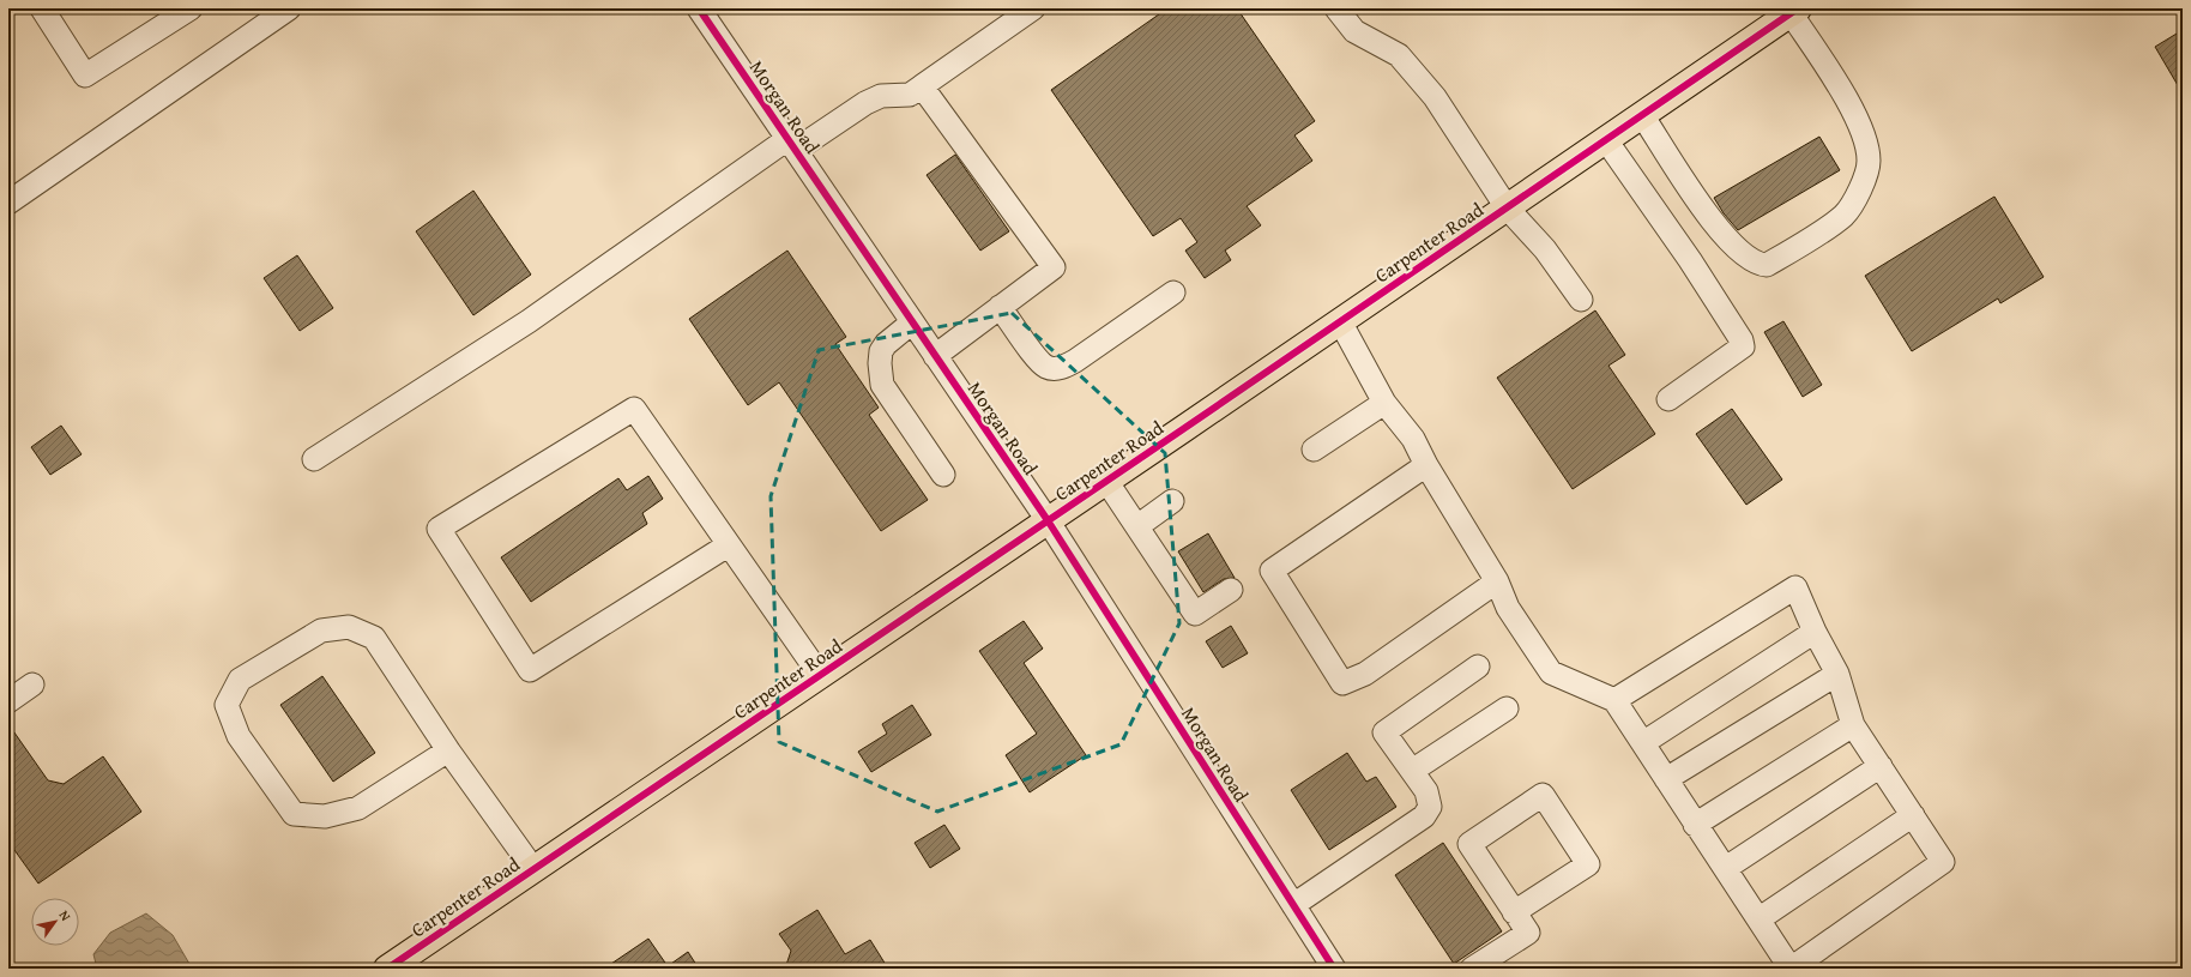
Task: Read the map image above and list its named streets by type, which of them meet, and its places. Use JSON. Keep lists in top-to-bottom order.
{
  "streets": {
    "main road": ["Carpenter Road"],
    "street": ["Morgan Road"]
  },
  "crossings": [
    ["Morgan Road", "Carpenter Road"]
  ],
  "north": "top right"
}
